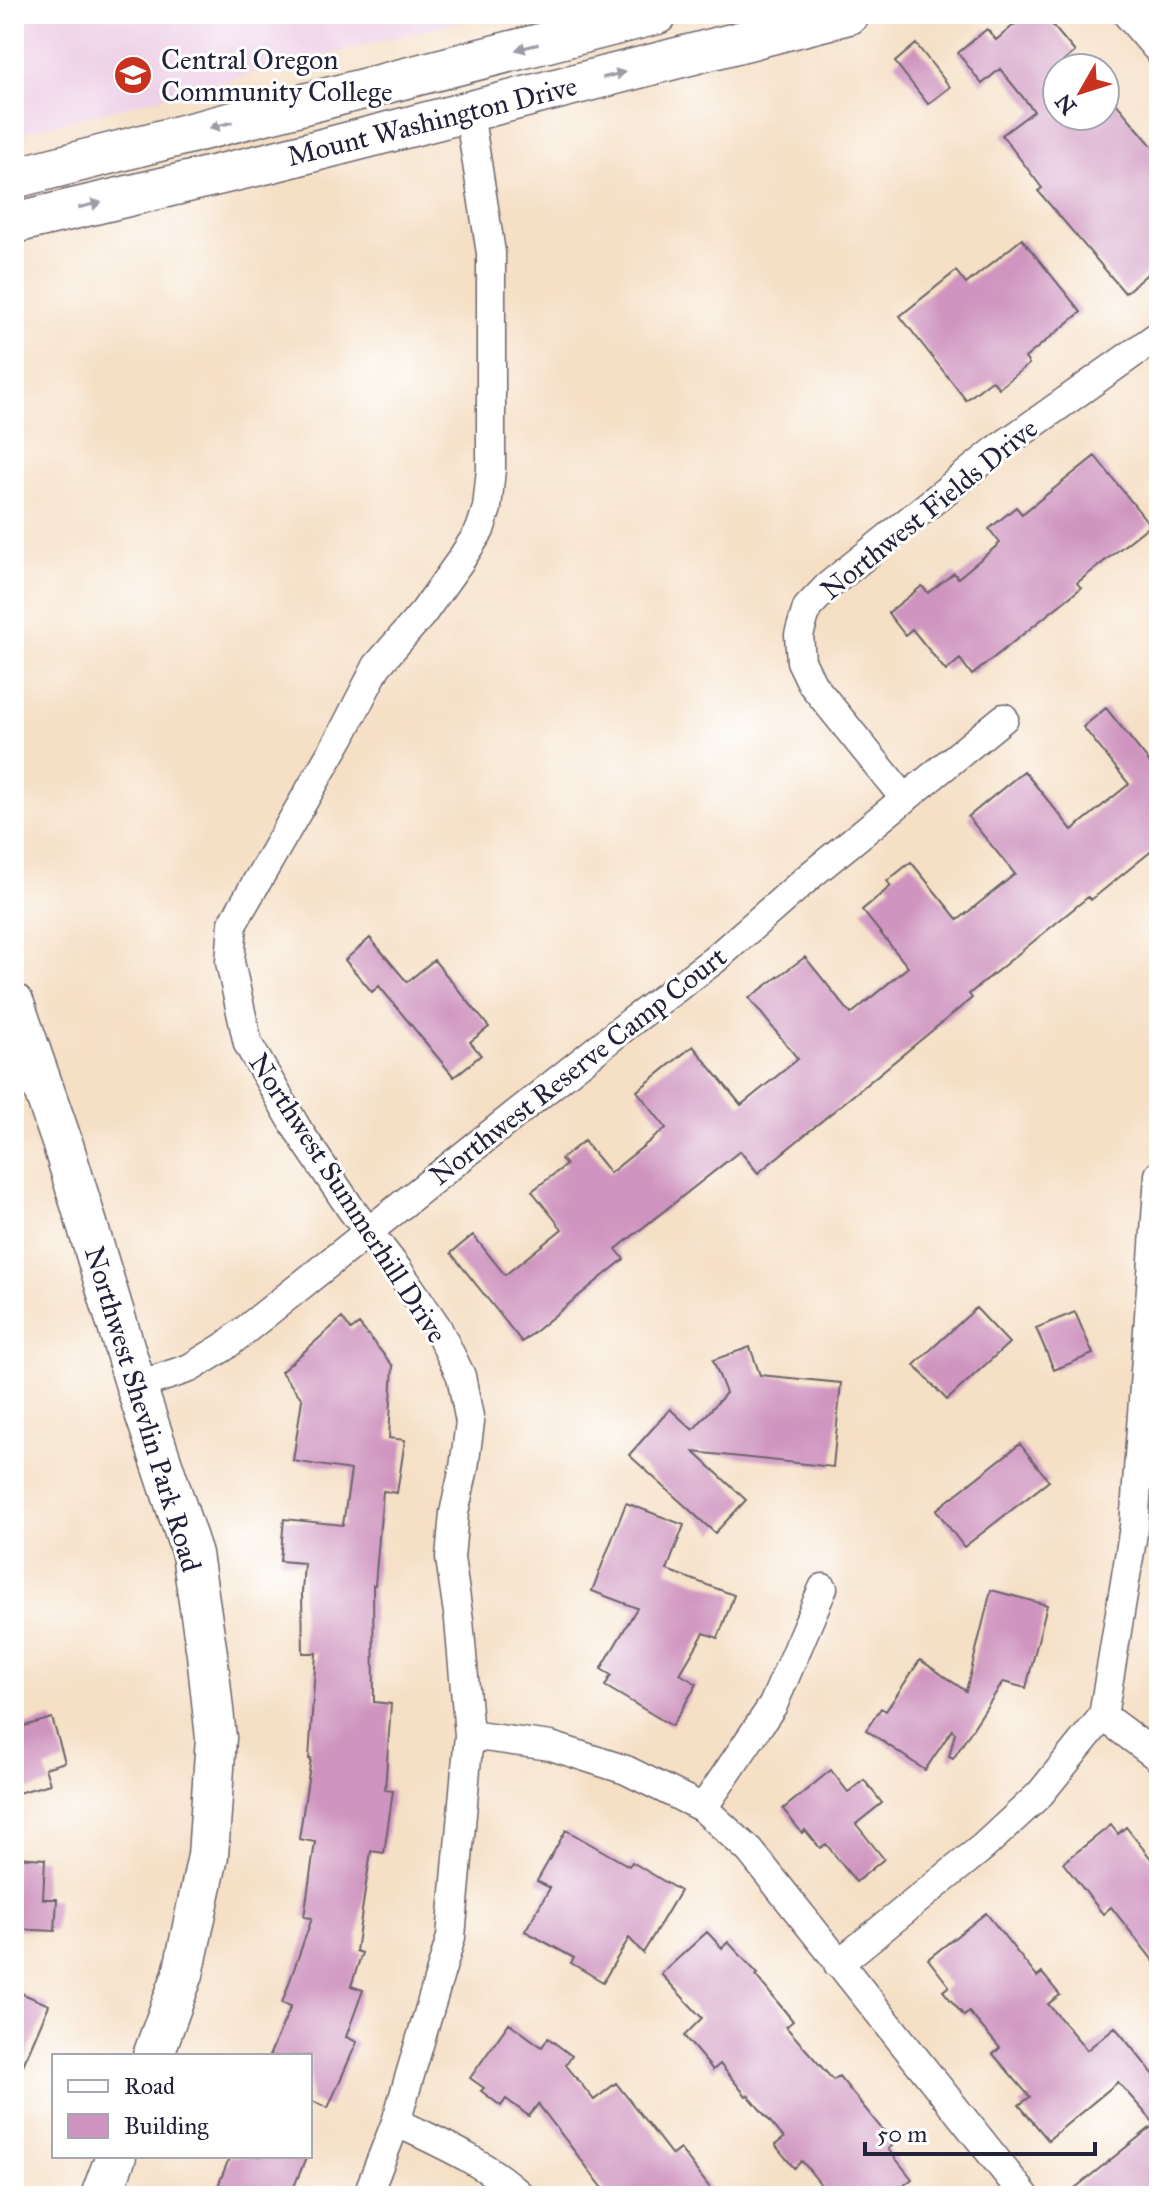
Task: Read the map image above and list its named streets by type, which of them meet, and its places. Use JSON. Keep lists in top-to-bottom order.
{
  "streets": {
    "main road": ["Mount Washington Drive", "Northwest Shevlin Park Road"],
    "street": ["Northwest Fields Drive", "Northwest Reserve Camp Court", "Northwest Summerhill Drive"]
  },
  "crossings": [
    ["Mount Washington Drive", "Northwest Summerhill Drive"],
    ["Northwest Fields Drive", "Northwest Reserve Camp Court"],
    ["Northwest Reserve Camp Court", "Northwest Summerhill Drive"],
    ["Northwest Reserve Camp Court", "Northwest Shevlin Park Road"]
  ],
  "places": {
    "school or university": ["Central Oregon Community College"]
  },
  "legend": ["Road", "Building"],
  "scale_bar": "50 m",
  "north": "bottom left"
}
